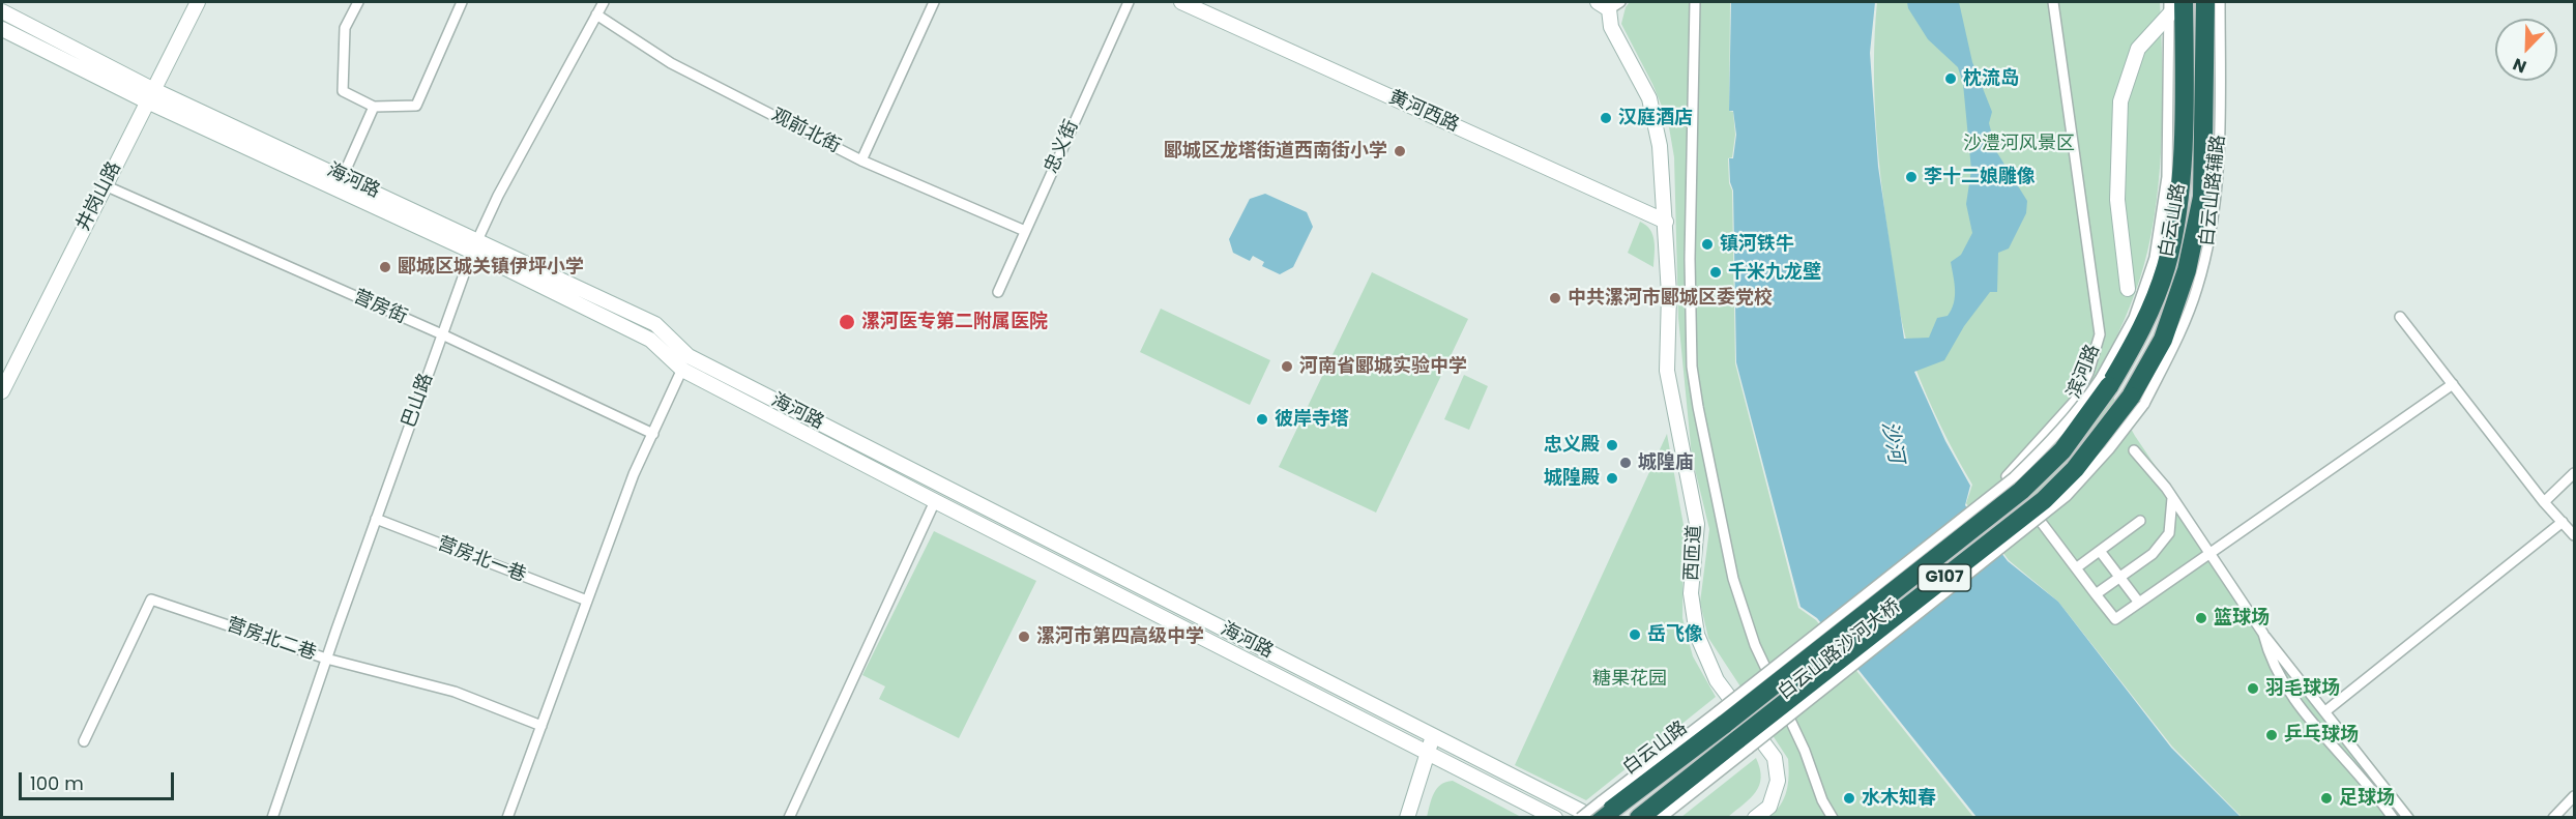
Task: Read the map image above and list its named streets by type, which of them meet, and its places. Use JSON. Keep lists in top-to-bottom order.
{
  "streets": {
    "highway": ["白云山路", "G107", "白云山路沙河大桥"],
    "street": [
      "黄河西路",
      "观前北街",
      "忠义街",
      "海河路",
      "白云山路辅路",
      "井岗山路",
      "营房街",
      "滨河路",
      "巴山路",
      "西匝道",
      "营房北一巷",
      "营房北二巷"
    ]
  },
  "crossings": [
    ["黄河西路", "西匝道"],
    ["观前北街", "忠义街"],
    ["观前北街", "巴山路"],
    ["海河路", "井岗山路"],
    ["海河路", "巴山路"],
    ["白云山路辅路", "白云山路"],
    ["白云山路辅路", "白云山路沙河大桥"],
    ["井岗山路", "营房街"],
    ["白云山路", "白云山路沙河大桥"],
    ["营房街", "巴山路"],
    ["巴山路", "营房北一巷"],
    ["巴山路", "营房北二巷"],
    ["G107", "白云山路沙河大桥"]
  ],
  "water": ["沙河"],
  "parks": ["沙澧河风景区", "糖果花园"],
  "places": [
    "枕流岛",
    "汉庭酒店",
    "郾城区龙塔街道西南街小学",
    "李十二娘雕像",
    "镇河铁牛",
    "郾城区城关镇伊坪小学",
    "千米九龙壁",
    "中共漯河市郾城区委党校",
    "漯河医专第二附属医院",
    "河南省郾城实验中学",
    "彼岸寺塔",
    "忠义殿",
    "城隍庙",
    "城隍殿",
    "篮球场",
    "岳飞像",
    "漯河市第四高级中学",
    "羽毛球场",
    "乒乓球场",
    "水木知春",
    "足球场"
  ],
  "scale_bar": "100 m",
  "north": "bottom left"
}
